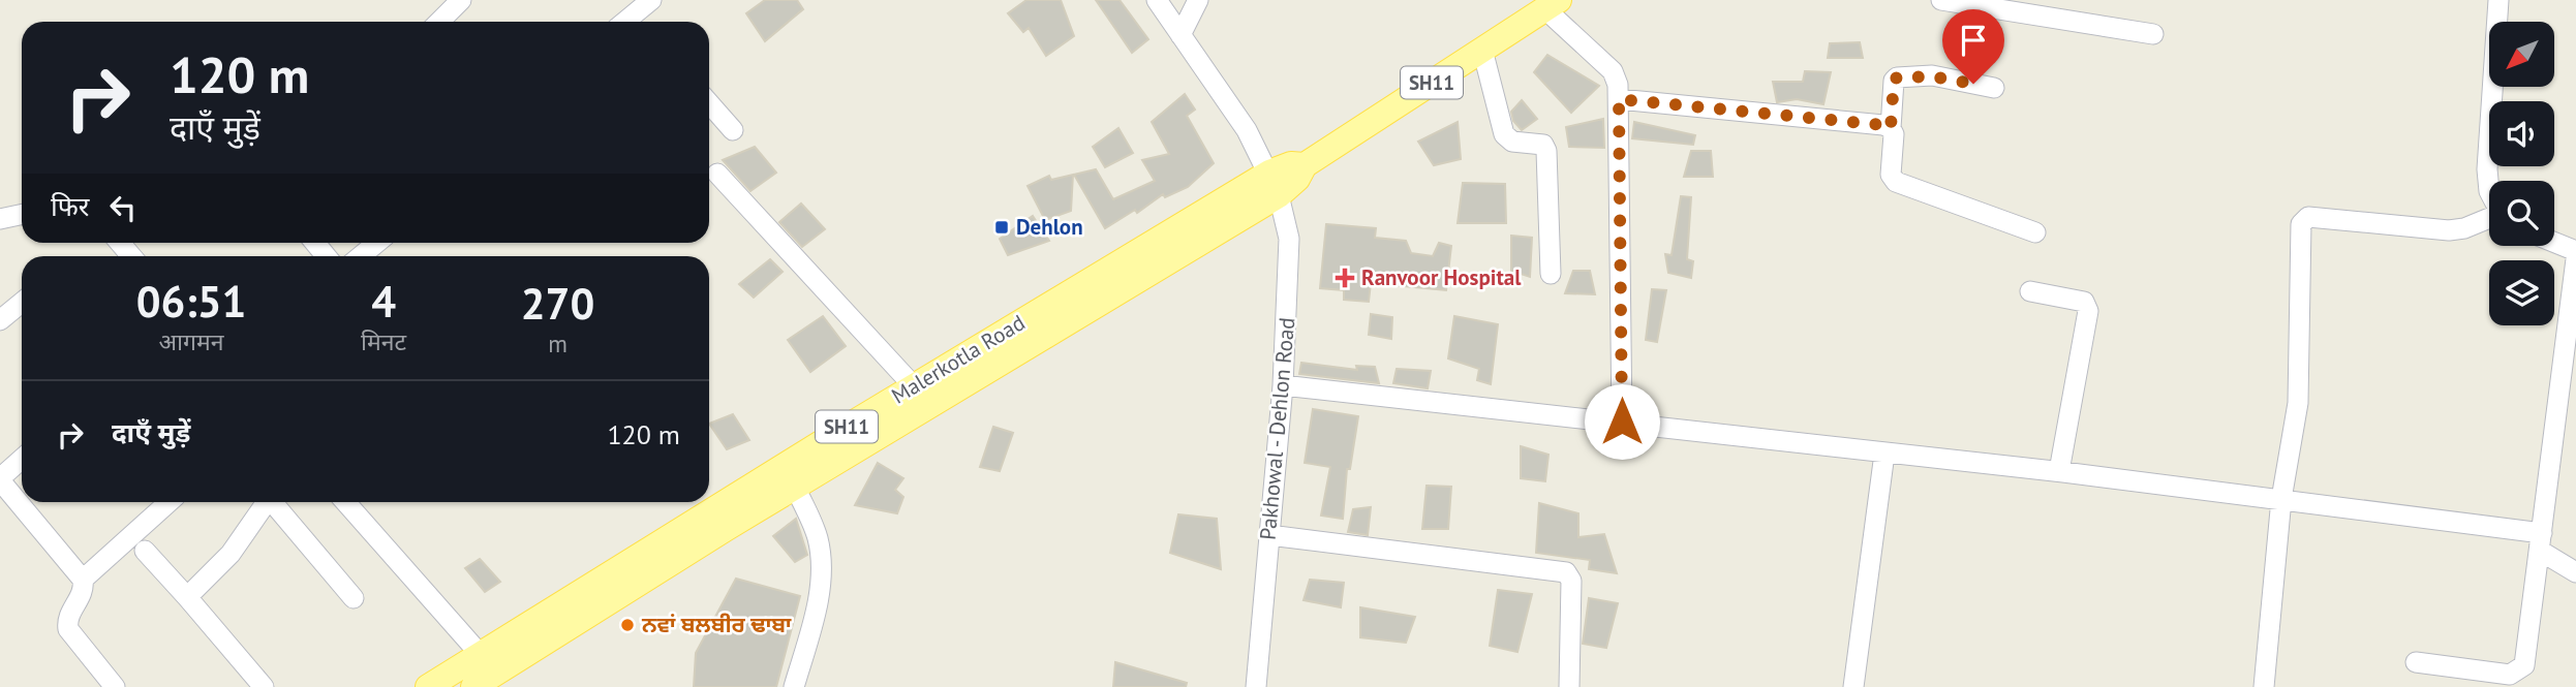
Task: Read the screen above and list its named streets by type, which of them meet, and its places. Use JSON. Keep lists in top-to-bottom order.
{
  "streets": {
    "main road": ["SH11", "Malerkotla Road"],
    "street": ["Pakhowal - Dehlon Road"]
  },
  "crossings": [
    ["SH11", "Malerkotla Road"],
    ["SH11", "Pakhowal - Dehlon Road"],
    ["Malerkotla Road", "Pakhowal - Dehlon Road"]
  ],
  "places": {
    "transit": ["Dehlon"],
    "health": ["Ranvoor Hospital"],
    "other": ["ਨਵਾਂ ਬਲਬੀਰ ਢਾਬਾ"]
  },
  "north": "bottom left",
  "page": {
    "turn": ["120 m", "दाएँ मुड़ें"],
    "then": "फिर",
    "eta": [
      "06:51",
      "आगमन",
      "4",
      "मिनट",
      "270",
      "m"
    ],
    "list": [
      {
        "name": "दाएँ मुड़ें",
        "value": "120 m"
      }
    ]
  }
}
